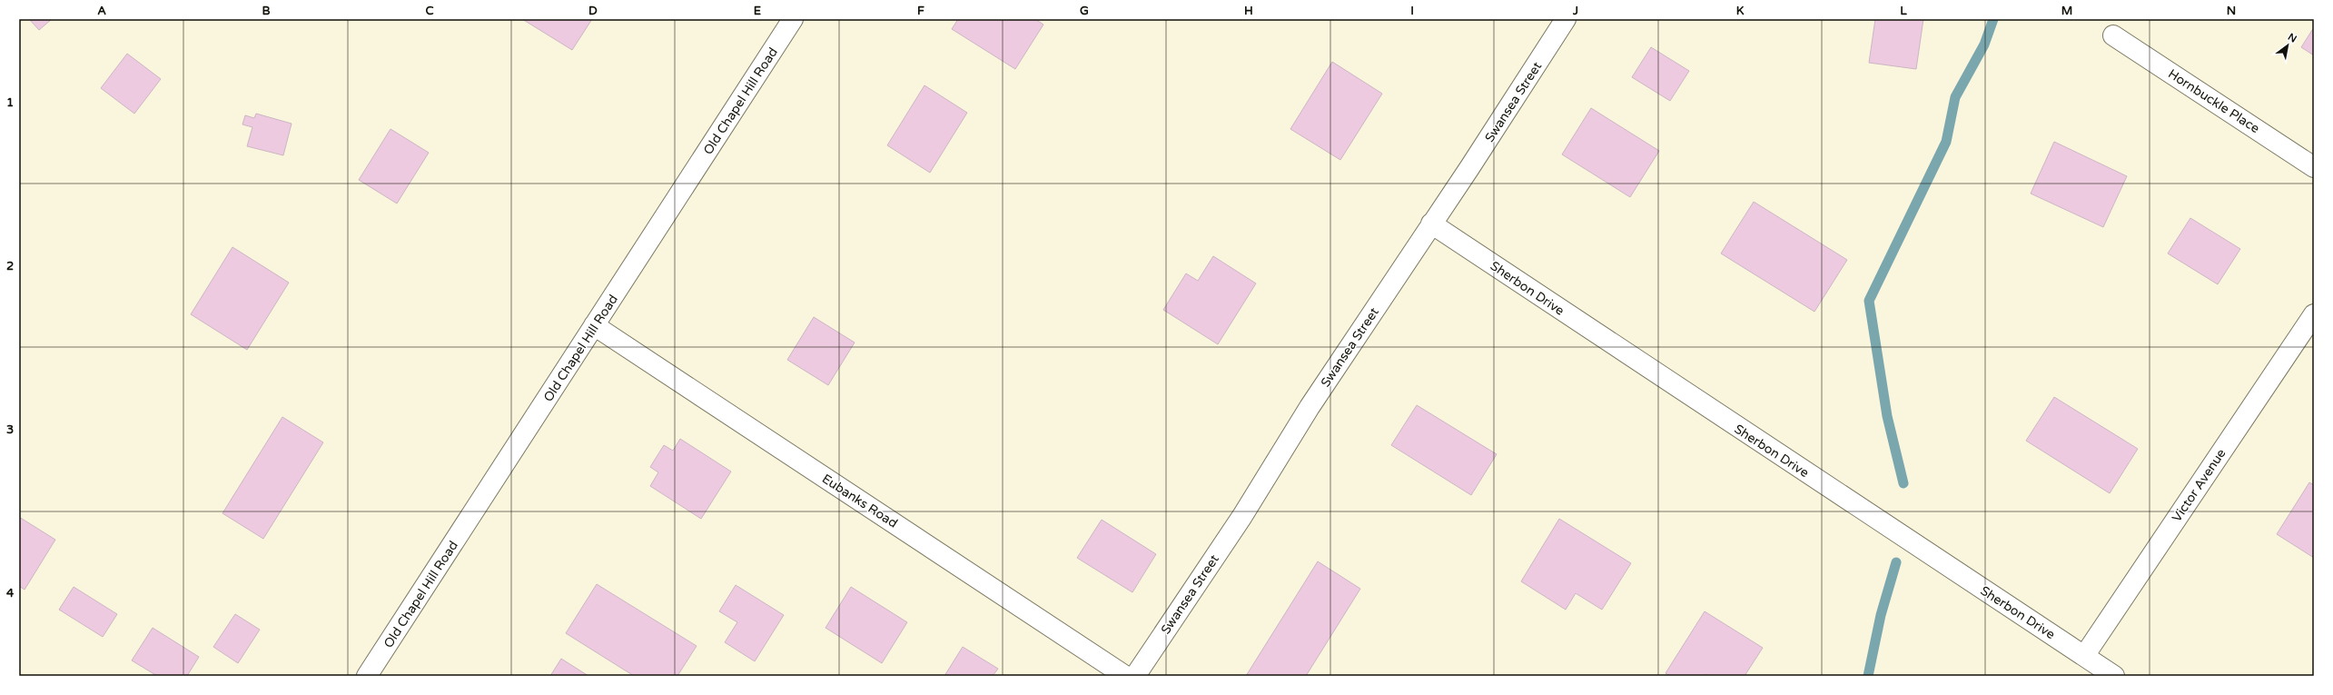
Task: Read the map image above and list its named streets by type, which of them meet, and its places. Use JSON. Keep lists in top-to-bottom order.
{
  "streets": {
    "street": [
      "Old Chapel Hill Road",
      "Hornbuckle Place",
      "Swansea Street",
      "Sherbon Drive",
      "Victor Avenue",
      "Eubanks Road"
    ]
  },
  "crossings": [
    ["Old Chapel Hill Road", "Eubanks Road"],
    ["Swansea Street", "Sherbon Drive"],
    ["Sherbon Drive", "Victor Avenue"]
  ],
  "north": "top right",
  "grid": {
    "columns": [
      "A",
      "B",
      "C",
      "D",
      "E",
      "F",
      "G",
      "H",
      "I",
      "J",
      "K",
      "L",
      "M",
      "N"
    ],
    "rows": [
      "1",
      "2",
      "3",
      "4"
    ]
  }
}
